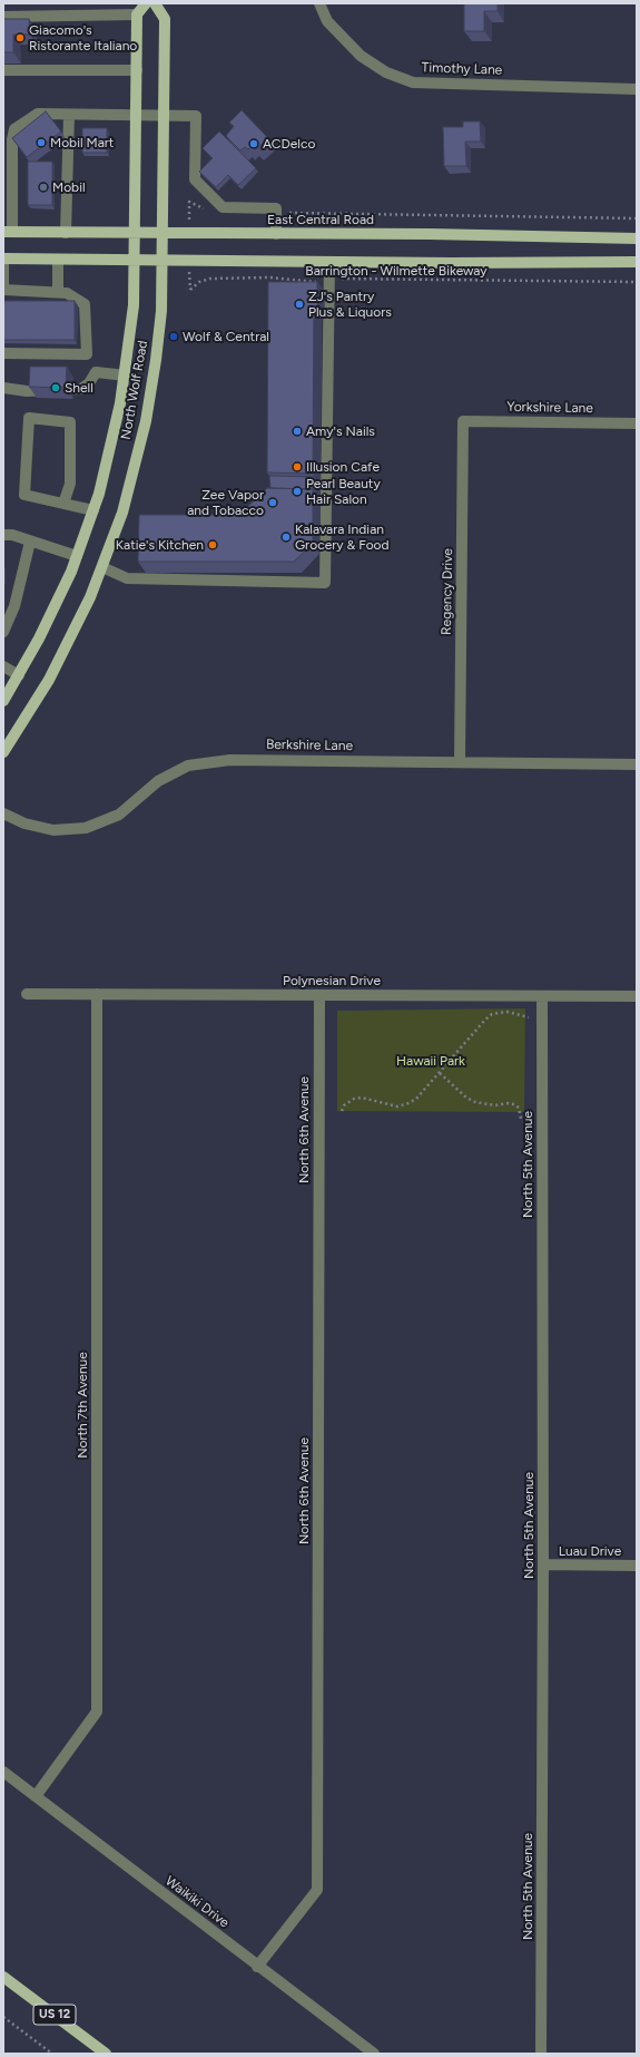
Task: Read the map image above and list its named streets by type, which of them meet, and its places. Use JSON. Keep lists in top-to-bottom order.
{
  "streets": {
    "main road": ["East Central Road", "North Wolf Road", "US 12"],
    "street": [
      "Timothy Lane",
      "Yorkshire Lane",
      "Regency Drive",
      "Berkshire Lane",
      "Polynesian Drive",
      "North 6th Avenue",
      "North 5th Avenue",
      "North 7th Avenue",
      "Luau Drive",
      "Waikiki Drive"
    ],
    "path": ["Barrington - Wilmette Bikeway"]
  },
  "crossings": [
    ["East Central Road", "North Wolf Road"],
    ["Yorkshire Lane", "Regency Drive"],
    ["Regency Drive", "Berkshire Lane"],
    ["Polynesian Drive", "North 6th Avenue"],
    ["Polynesian Drive", "North 5th Avenue"],
    ["Polynesian Drive", "North 7th Avenue"],
    ["North 6th Avenue", "Waikiki Drive"],
    ["North 5th Avenue", "Luau Drive"],
    ["North 7th Avenue", "Waikiki Drive"]
  ],
  "parks": ["Hawaii Park"],
  "places": [
    "Giacomo's Ristorante Italiano",
    "Mobil Mart",
    "ACDelco",
    "Mobil",
    "ZJ's Pantry Plus & Liquors",
    "Wolf & Central",
    "Shell",
    "Amy's Nails",
    "Illusion Cafe",
    "Pearl Beauty Hair Salon",
    "Zee Vapor and Tobacco",
    "Kalavara Indian Grocery & Food",
    "Katie's Kitchen"
  ]
}
